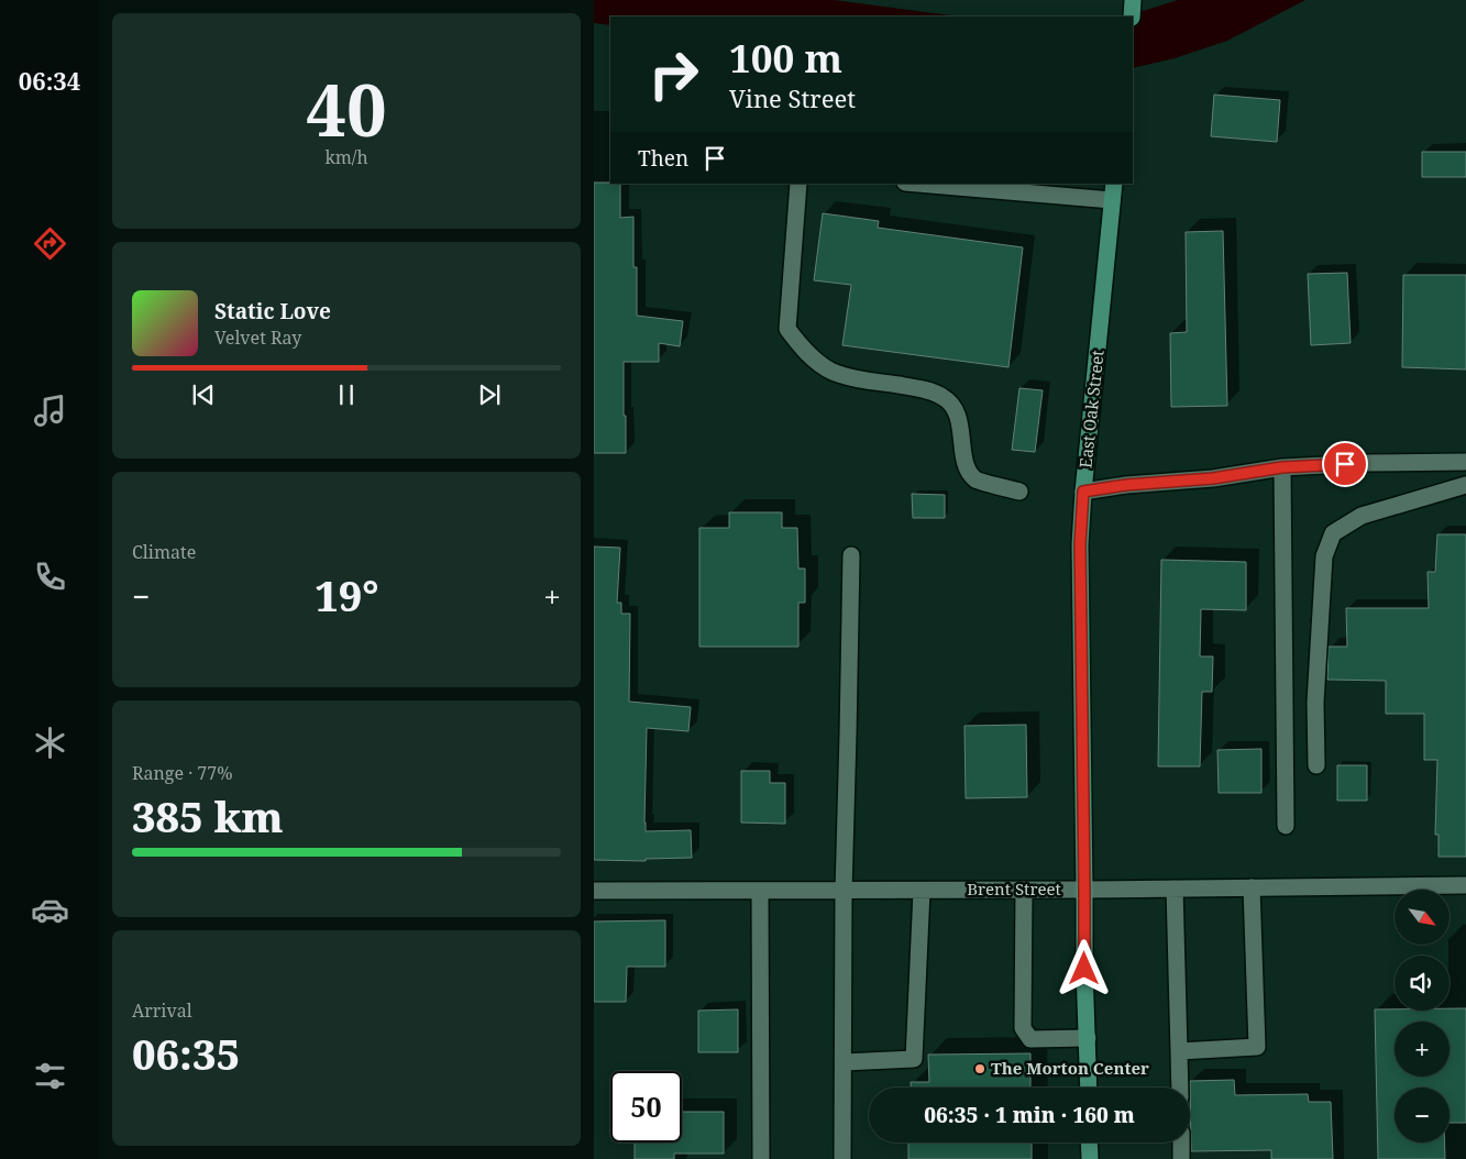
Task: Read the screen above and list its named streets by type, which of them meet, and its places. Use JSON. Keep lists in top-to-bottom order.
{
  "streets": {
    "main road": ["East Oak Street"],
    "street": ["Brent Street"]
  },
  "crossings": [
    ["East Oak Street", "Brent Street"]
  ],
  "places": ["The Morton Center"],
  "north": "bottom right",
  "page": {
    "tabs": "06:34",
    "tile": [
      ["40", "km/h"],
      "Climate",
      ["Range · 77%", "385 km"],
      ["Arrival", "06:35"]
    ],
    "turn": ["100 m", "Vine Street"],
    "then": "Then",
    "song": ["Static Love", "Velvet Ray"],
    "heat": ["−", "19°", "+"],
    "map_buttons": ["+", "−"],
    "limit": "50",
    "trip": "06:35 · 1 min · 160 m"
  }
}
